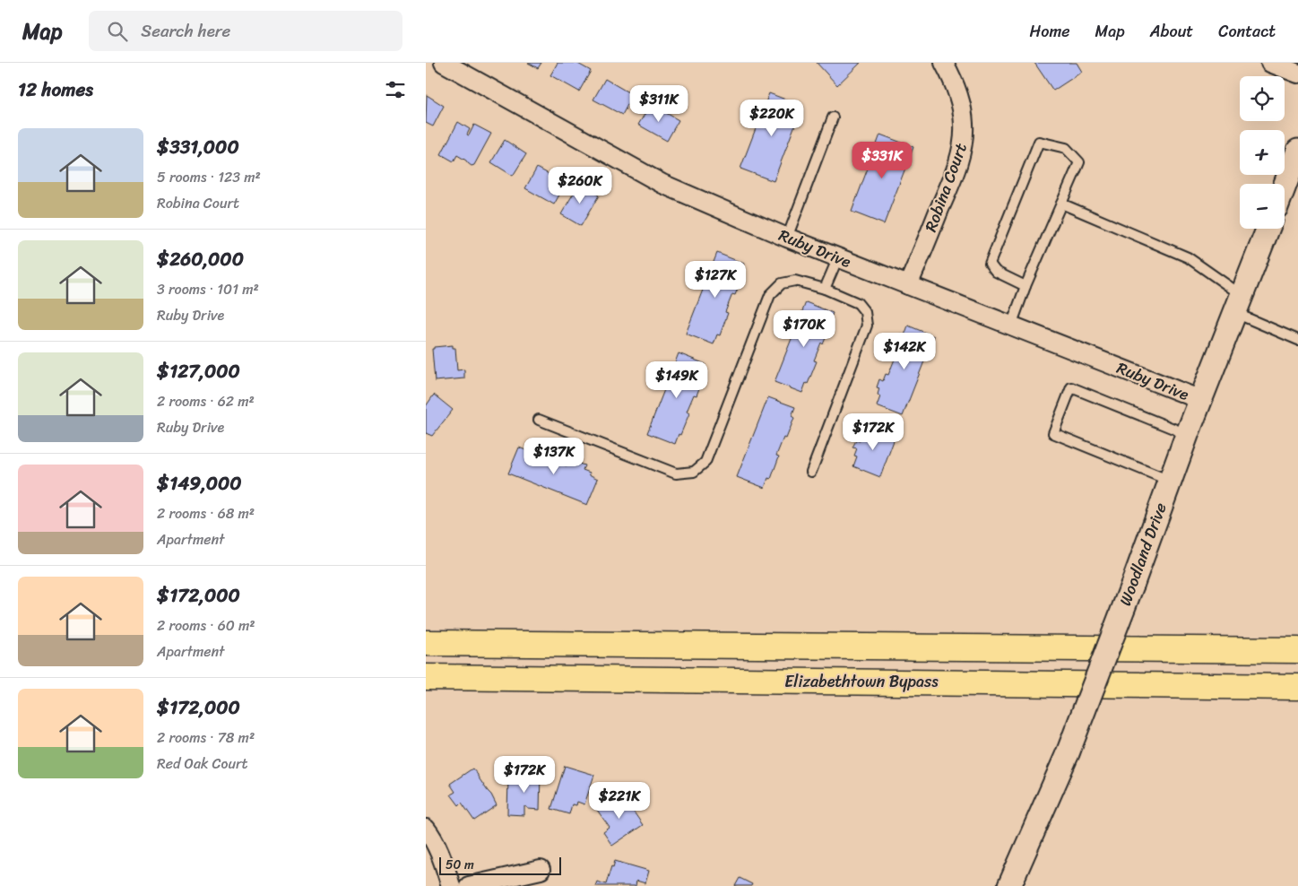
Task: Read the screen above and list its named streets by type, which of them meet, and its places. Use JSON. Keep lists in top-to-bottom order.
{
  "streets": {
    "highway": ["Elizabethtown Bypass"],
    "street": ["Robina Court", "Ruby Drive", "Woodland Drive"]
  },
  "crossings": [
    ["Robina Court", "Ruby Drive"],
    ["Ruby Drive", "Woodland Drive"]
  ],
  "scale_bar": "50 m",
  "page": {
    "header": "Map",
    "search": "Search here",
    "nav": [
      "Home",
      "Map",
      "About",
      "Contact"
    ],
    "heading": "12 homes",
    "map_buttons": ["+", "−"],
    "price": [
      "$311K",
      "$220K",
      "$331K",
      "$260K",
      "$127K",
      "$170K",
      "$142K",
      "$149K",
      "$172K",
      "$137K",
      "$172K",
      "$221K"
    ],
    "list": [
      {
        "name": "$331,000",
        "note": "5 rooms · 123 m² · Robina Court"
      },
      {
        "name": "$260,000",
        "note": "3 rooms · 101 m² · Ruby Drive"
      },
      {
        "name": "$127,000",
        "note": "2 rooms · 62 m² · Ruby Drive"
      },
      {
        "name": "$149,000",
        "note": "2 rooms · 68 m² · Apartment"
      },
      {
        "name": "$172,000",
        "note": "2 rooms · 60 m² · Apartment"
      },
      {
        "name": "$172,000",
        "note": "2 rooms · 78 m² · Red Oak Court"
      }
    ],
    "scale": "50 m"
  }
}
